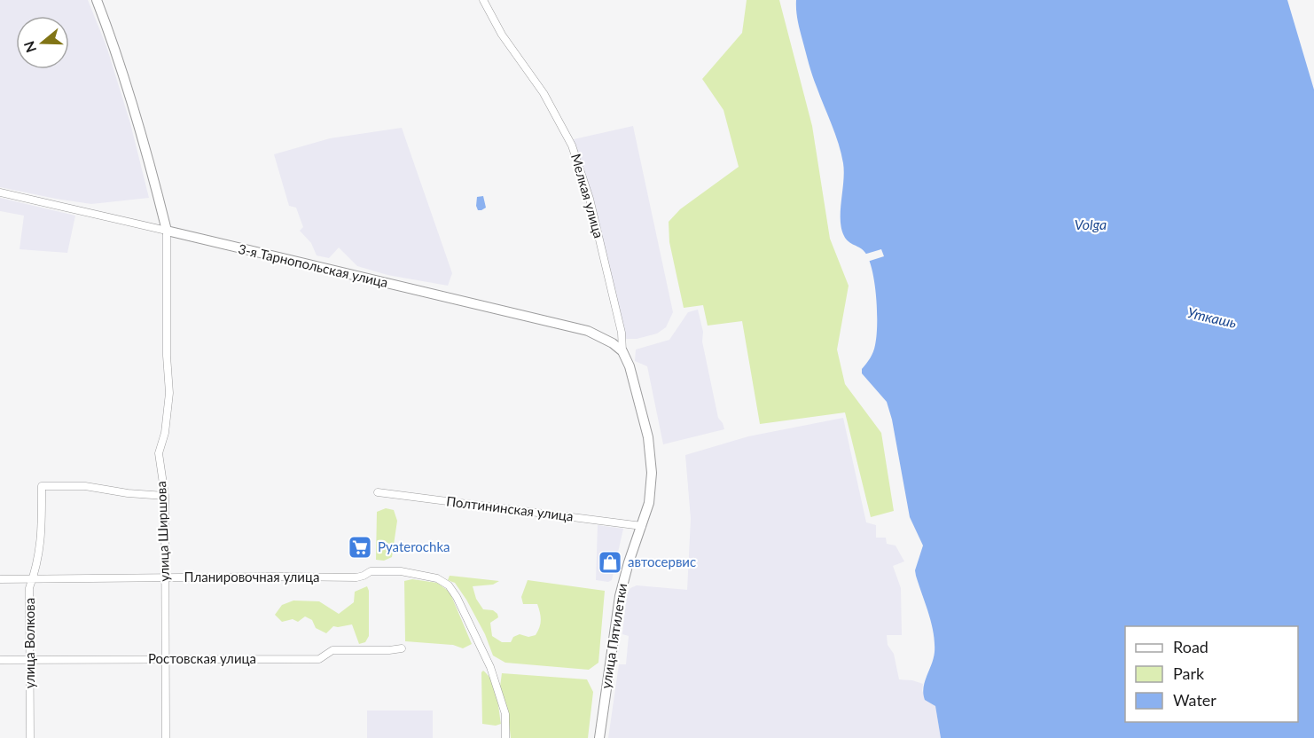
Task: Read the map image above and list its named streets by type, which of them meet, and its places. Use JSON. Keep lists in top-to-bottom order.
{
  "streets": {
    "main road": ["3-я Тарнопольская улица", "улица Пятилетки"],
    "street": [
      "Мелкая улица",
      "Полтининская улица",
      "улица Ширшова",
      "Планировочная улица",
      "улица Волкова",
      "Ростовская улица"
    ]
  },
  "crossings": [
    ["Мелкая улица", "3-я Тарнопольская улица"],
    ["Мелкая улица", "улица Пятилетки"],
    ["3-я Тарнопольская улица", "улица Ширшова"],
    ["3-я Тарнопольская улица", "улица Пятилетки"],
    ["Полтининская улица", "улица Пятилетки"],
    ["улица Ширшова", "Планировочная улица"],
    ["улица Ширшова", "улица Волкова"],
    ["улица Ширшова", "Ростовская улица"],
    ["Планировочная улица", "улица Волкова"],
    ["улица Волкова", "Ростовская улица"]
  ],
  "water": ["Volga", "Уткашь"],
  "places": {
    "supermarket": ["Pyaterochka"],
    "shop": ["автосервис"]
  },
  "legend": ["Road", "Park", "Water"],
  "north": "left"
}
